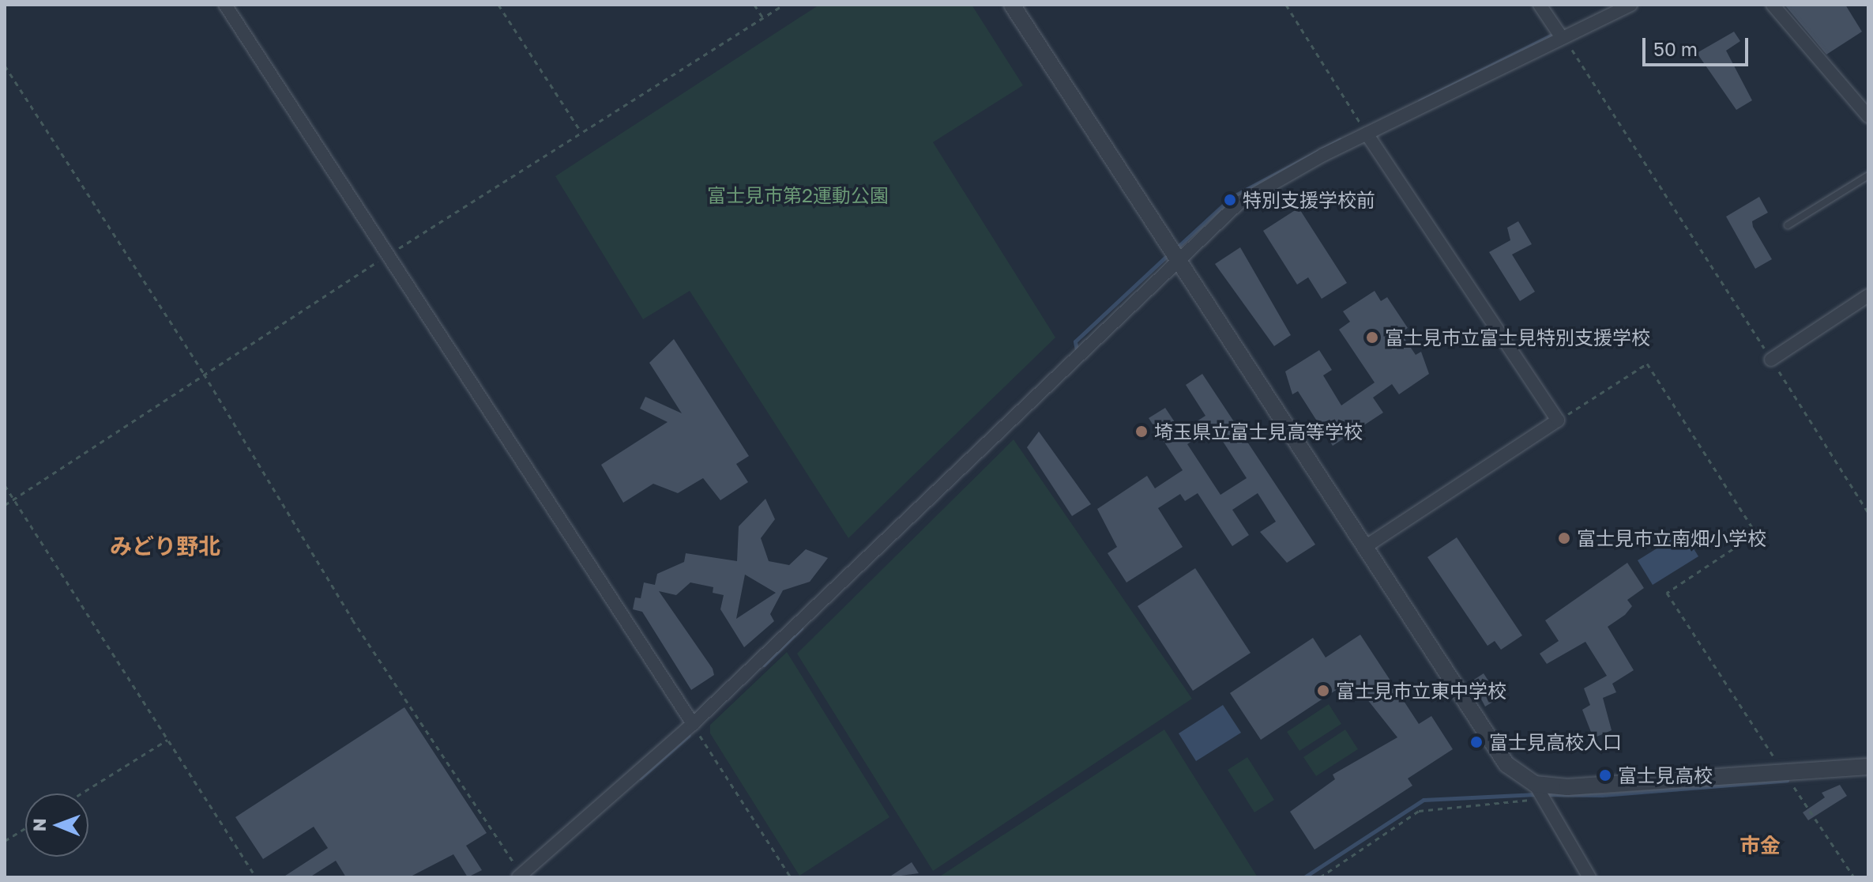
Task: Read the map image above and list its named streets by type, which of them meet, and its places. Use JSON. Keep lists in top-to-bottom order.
{
  "districts": ["みどり野北", "市金"],
  "parks": ["富士見市第2運動公園"],
  "places": [
    "特別支援学校前",
    "富士見市立富士見特別支援学校",
    "埼玉県立富士見高等学校",
    "富士見市立南畑小学校",
    "富士見市立東中学校",
    "富士見高校入口",
    "富士見高校"
  ],
  "scale_bar": "50 m",
  "north": "left"
}
